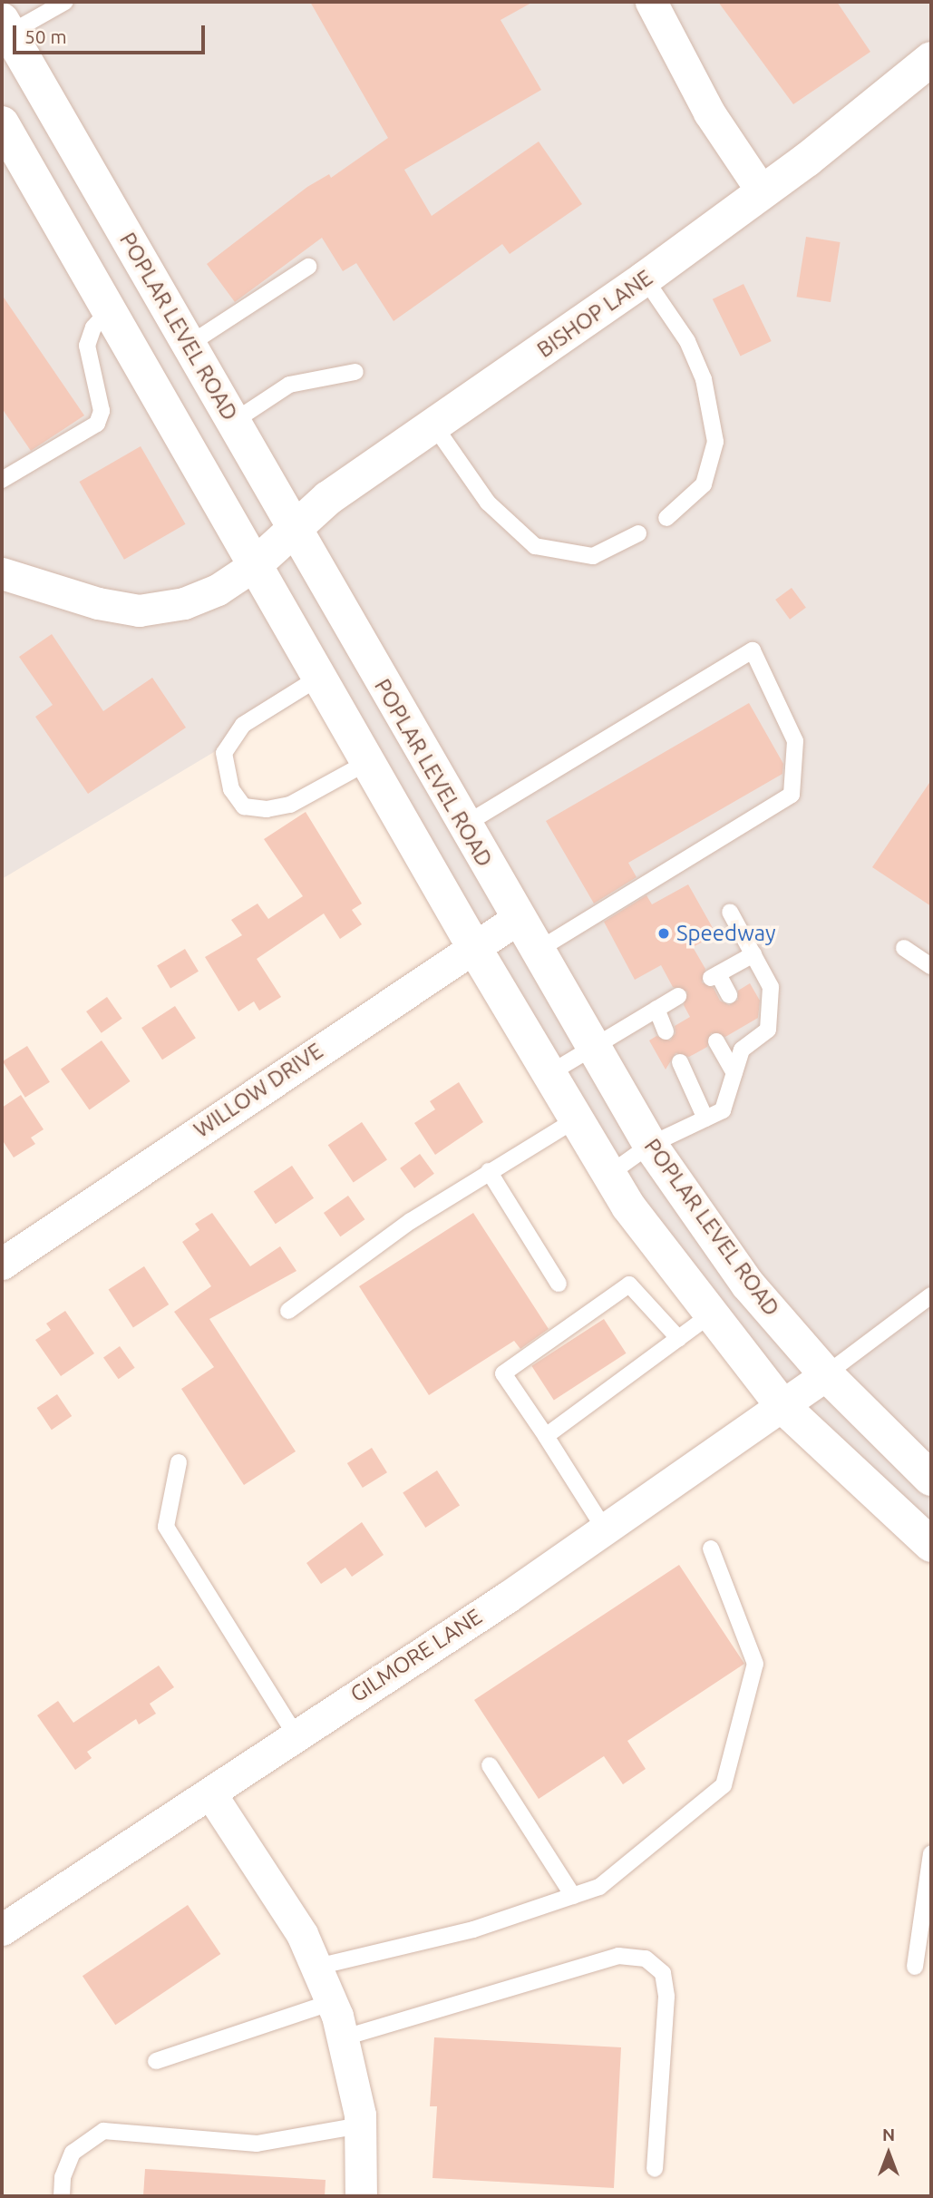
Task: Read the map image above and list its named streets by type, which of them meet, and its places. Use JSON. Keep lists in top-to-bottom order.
{
  "streets": {
    "main road": ["BISHOP LANE", "POPLAR LEVEL ROAD"],
    "street": ["WILLOW DRIVE", "GILMORE LANE"]
  },
  "crossings": [
    ["BISHOP LANE", "POPLAR LEVEL ROAD"],
    ["POPLAR LEVEL ROAD", "WILLOW DRIVE"],
    ["POPLAR LEVEL ROAD", "GILMORE LANE"]
  ],
  "places": ["Speedway"],
  "scale_bar": "50 m",
  "north": "top"
}
